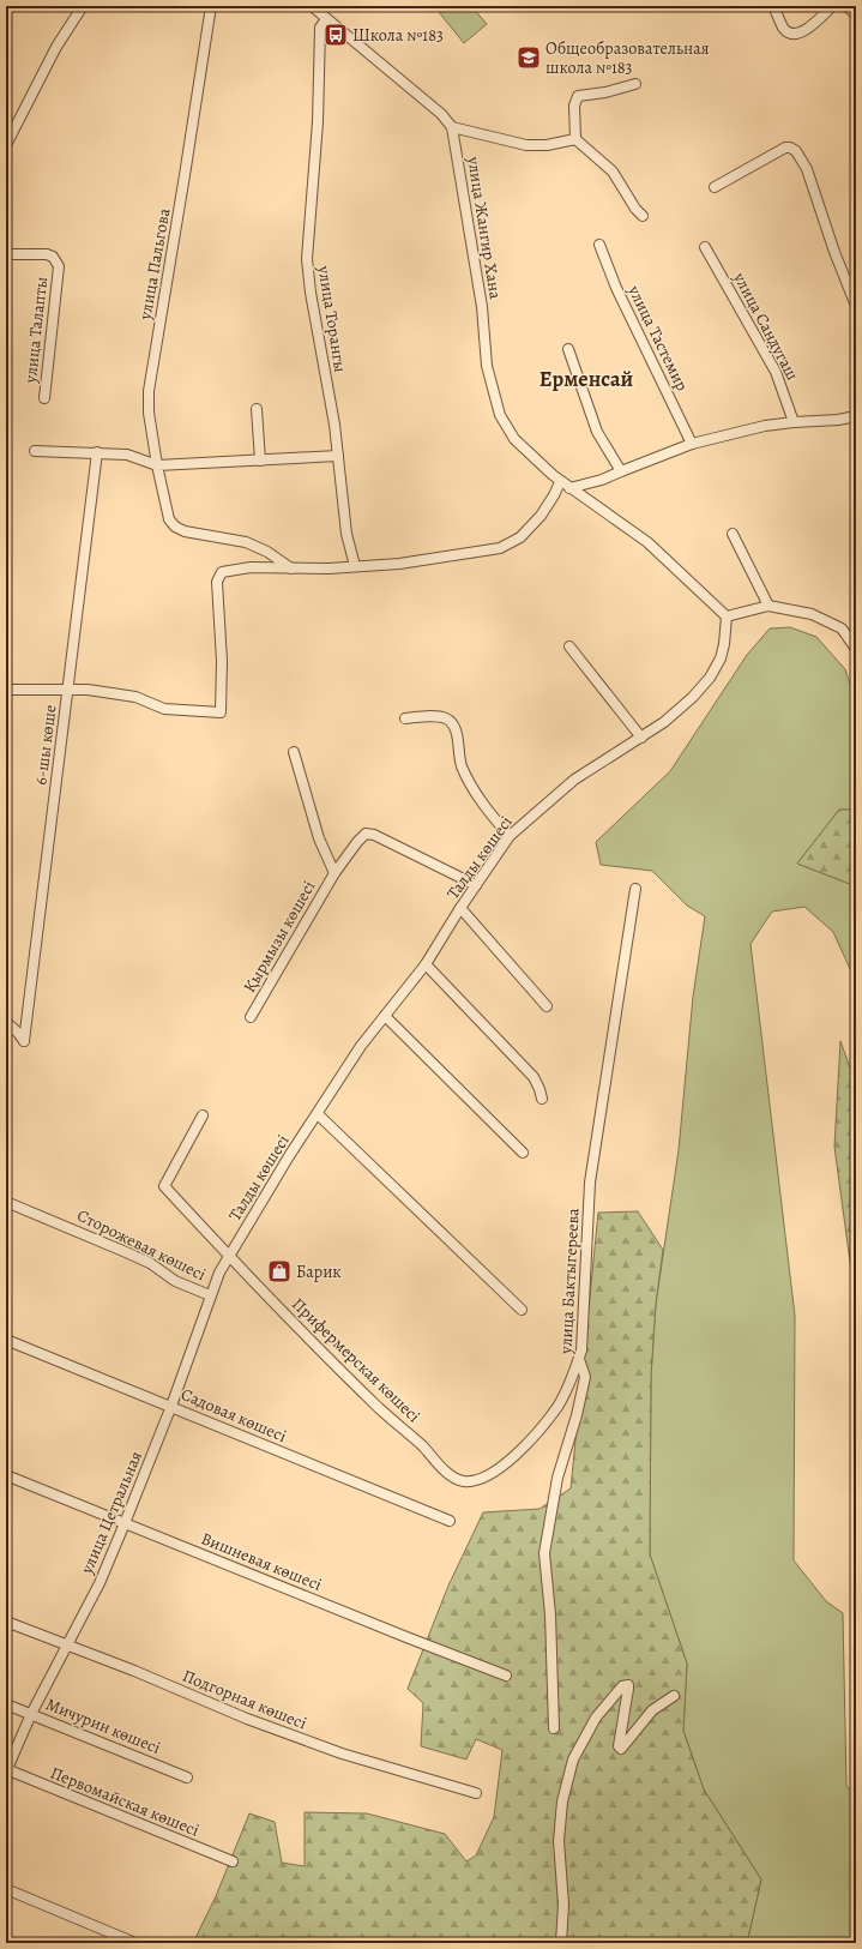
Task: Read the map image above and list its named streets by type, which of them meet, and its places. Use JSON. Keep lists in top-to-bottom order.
{
  "streets": {
    "street": [
      "улица Жангир Хана",
      "улица Пальгова",
      "улица Торангы",
      "улица Сандугаш",
      "улица Талапты",
      "улица Тастемир",
      "6-шы көше",
      "Талды көшесі",
      "Қырмызы көшесі",
      "Сторожевая көшесі",
      "улица Бактыгереева",
      "Прифермерская көшесі",
      "Садовая көшесі",
      "улица Цетральная",
      "Вишневая көшесі",
      "Подгорная көшесі",
      "Мичурин көшесі",
      "Первомайская көшесі"
    ]
  },
  "crossings": [
    ["улица Жангир Хана", "Талды көшесі"],
    ["Талды көшесі", "Қырмызы көшесі"],
    ["Талды көшесі", "Прифермерская көшесі"],
    ["Талды көшесі", "улица Цетральная"],
    ["Сторожевая көшесі", "улица Цетральная"],
    ["улица Бактыгереева", "Прифермерская көшесі"],
    ["Прифермерская көшесі", "улица Цетральная"],
    ["Садовая көшесі", "улица Цетральная"],
    ["улица Цетральная", "Вишневая көшесі"],
    ["улица Цетральная", "Подгорная көшесі"],
    ["улица Цетральная", "Мичурин көшесі"],
    ["улица Цетральная", "Первомайская көшесі"]
  ],
  "districts": ["Ерменсай"],
  "places": {
    "bus stop": ["Школа №183"],
    "school or university": ["Общеобразовательная школа №183"],
    "shop": ["Барик"]
  }
}
